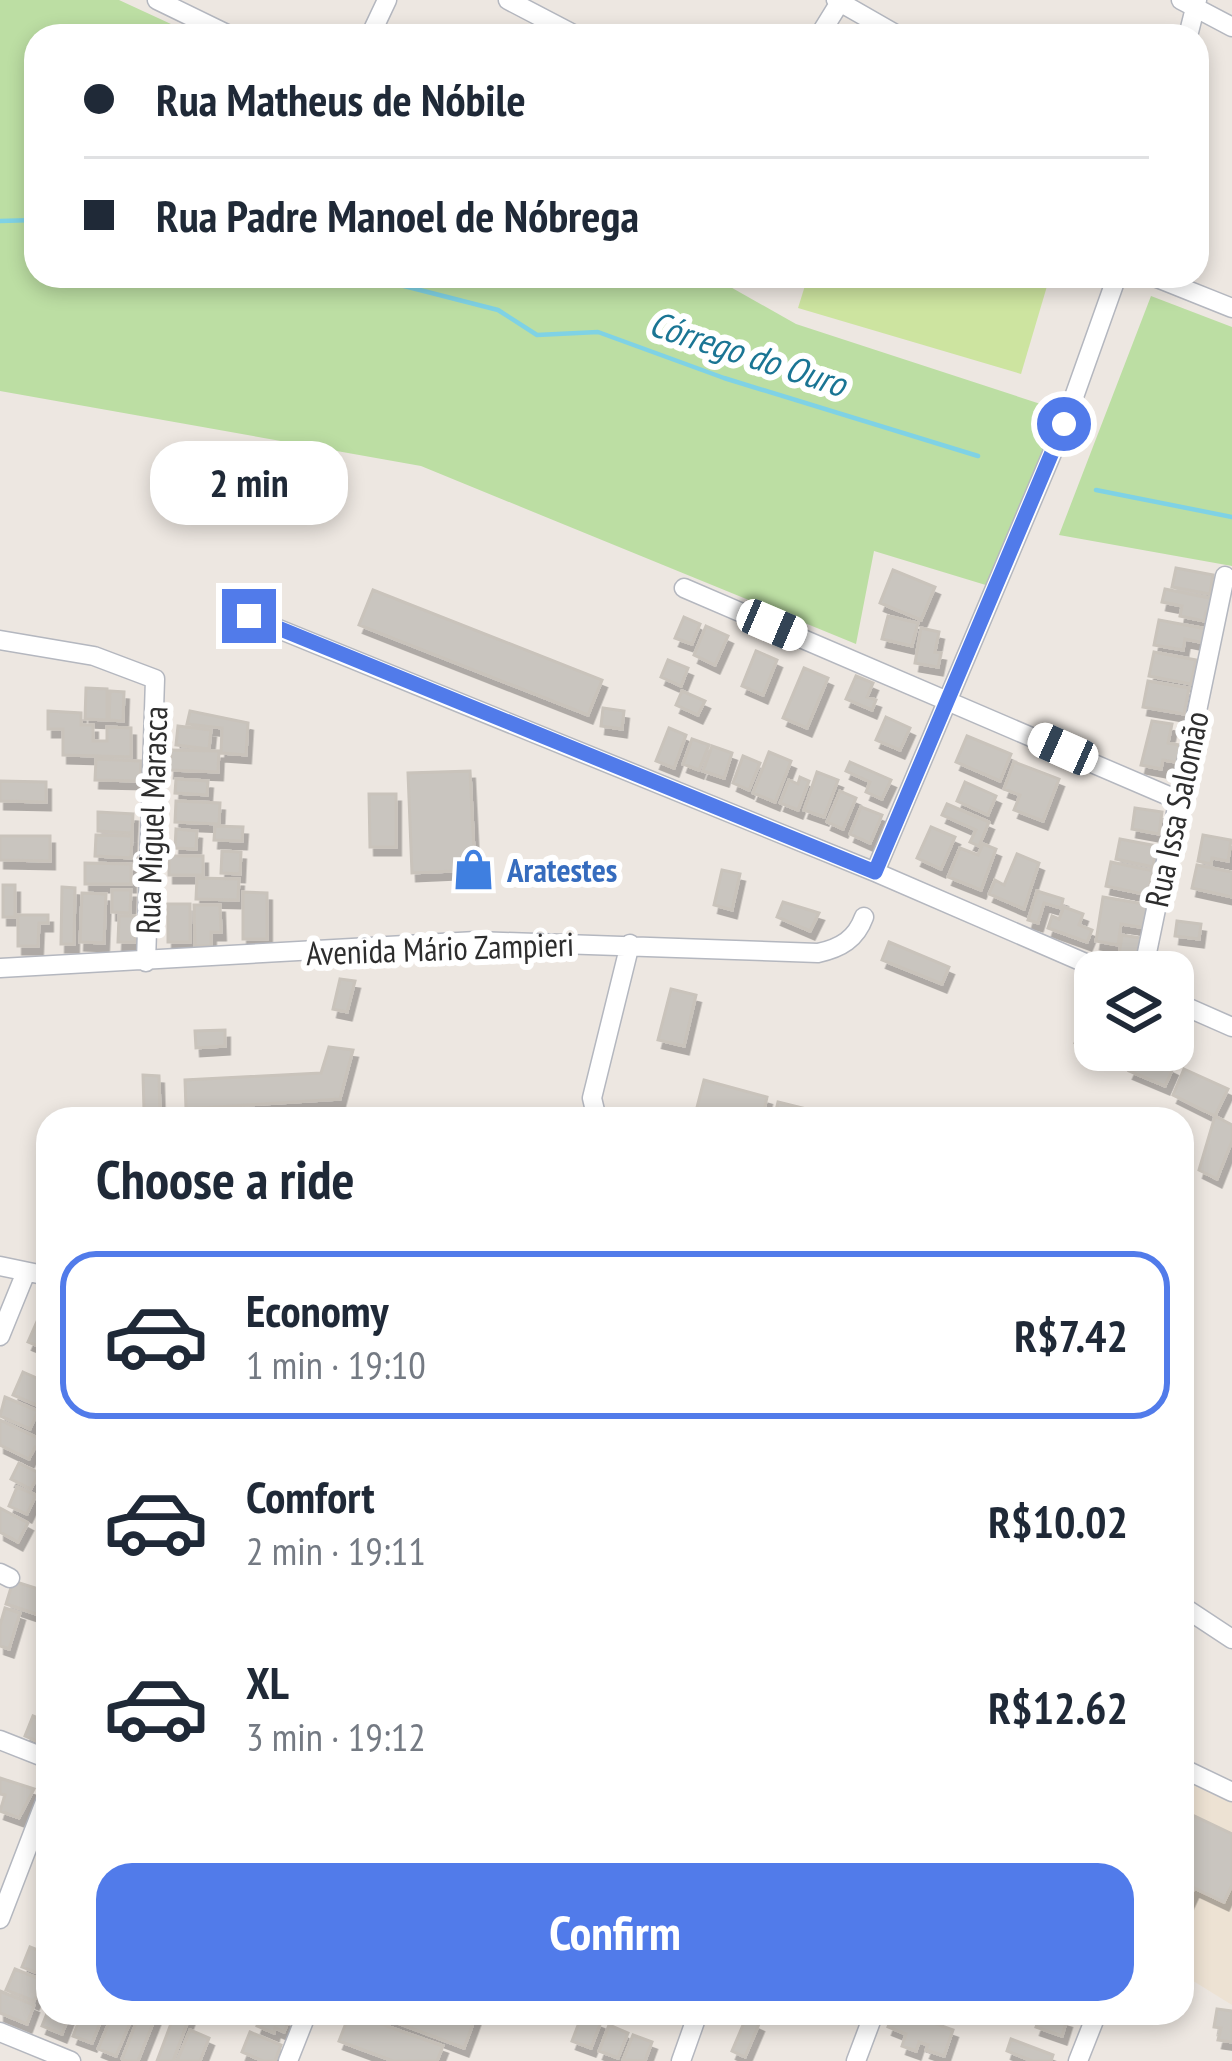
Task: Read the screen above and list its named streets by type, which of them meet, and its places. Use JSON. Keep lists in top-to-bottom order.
{
  "streets": {
    "street": ["Rua Issa Salomão", "Rua Miguel Marasca", "Avenida Mário Zampieri"]
  },
  "crossings": [
    ["Rua Miguel Marasca", "Avenida Mário Zampieri"]
  ],
  "water": ["Córrego do Ouro"],
  "places": {
    "shop": ["Aratestes"]
  },
  "page": {
    "banner": ["Rua Matheus de Nóbile", "Rua Padre Manoel de Nóbrega"],
    "bubble": "2 min",
    "heading": "Choose a ride",
    "list": [
      {
        "name": "Economy",
        "note": "1 min · 19:10",
        "value": "R$7.42"
      },
      {
        "name": "Comfort",
        "note": "2 min · 19:11",
        "value": "R$10.02"
      },
      {
        "name": "XL",
        "note": "3 min · 19:12",
        "value": "R$12.62"
      }
    ],
    "buttons": "Confirm"
  }
}
